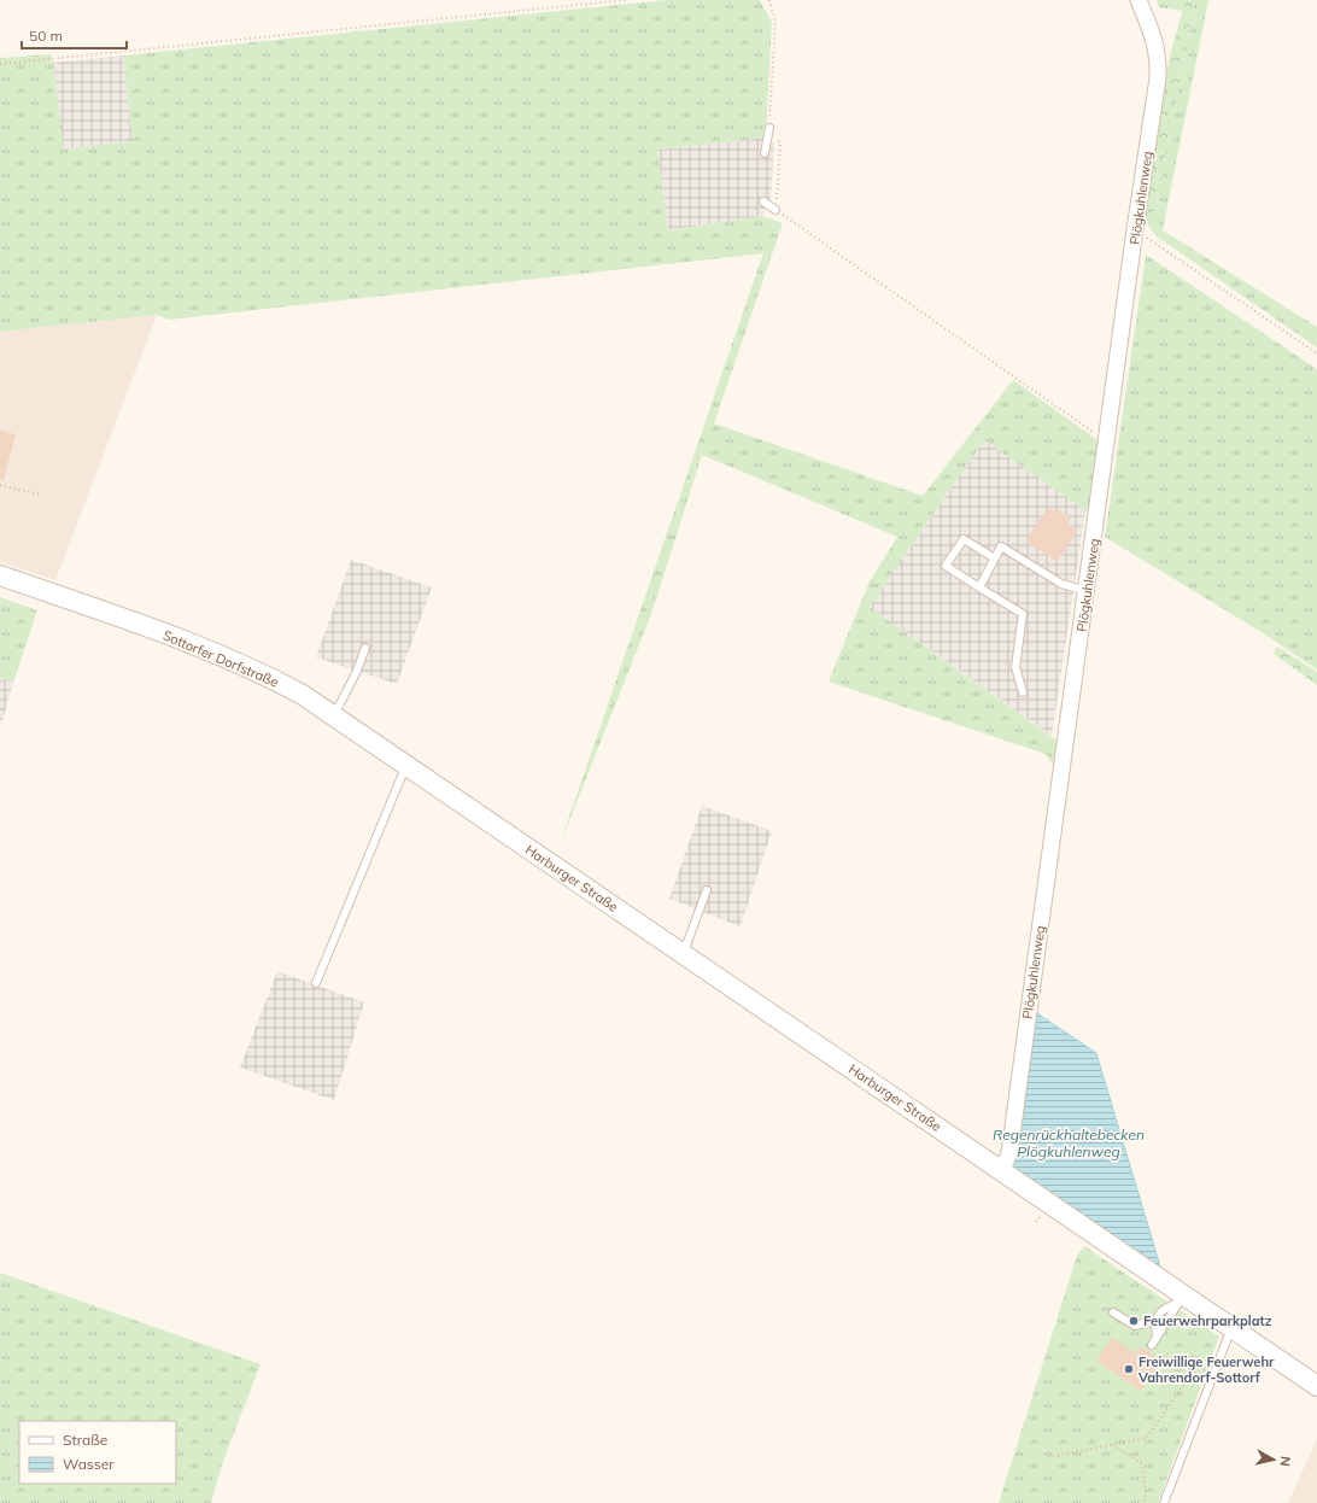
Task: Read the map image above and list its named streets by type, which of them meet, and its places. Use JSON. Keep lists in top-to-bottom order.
{
  "streets": {
    "street": ["Plögkuhlenweg", "Sottorfer Dorfstraße", "Harburger Straße"]
  },
  "crossings": [
    ["Plögkuhlenweg", "Harburger Straße"],
    ["Sottorfer Dorfstraße", "Harburger Straße"]
  ],
  "water": ["Regenrückhaltebecken Plögkuhlenweg"],
  "places": ["Feuerwehrparkplatz", "Freiwillige Feuerwehr Vahrendorf-Sottorf"],
  "legend": ["Straße", "Wasser"],
  "scale_bar": "50 m",
  "north": "right"
}
